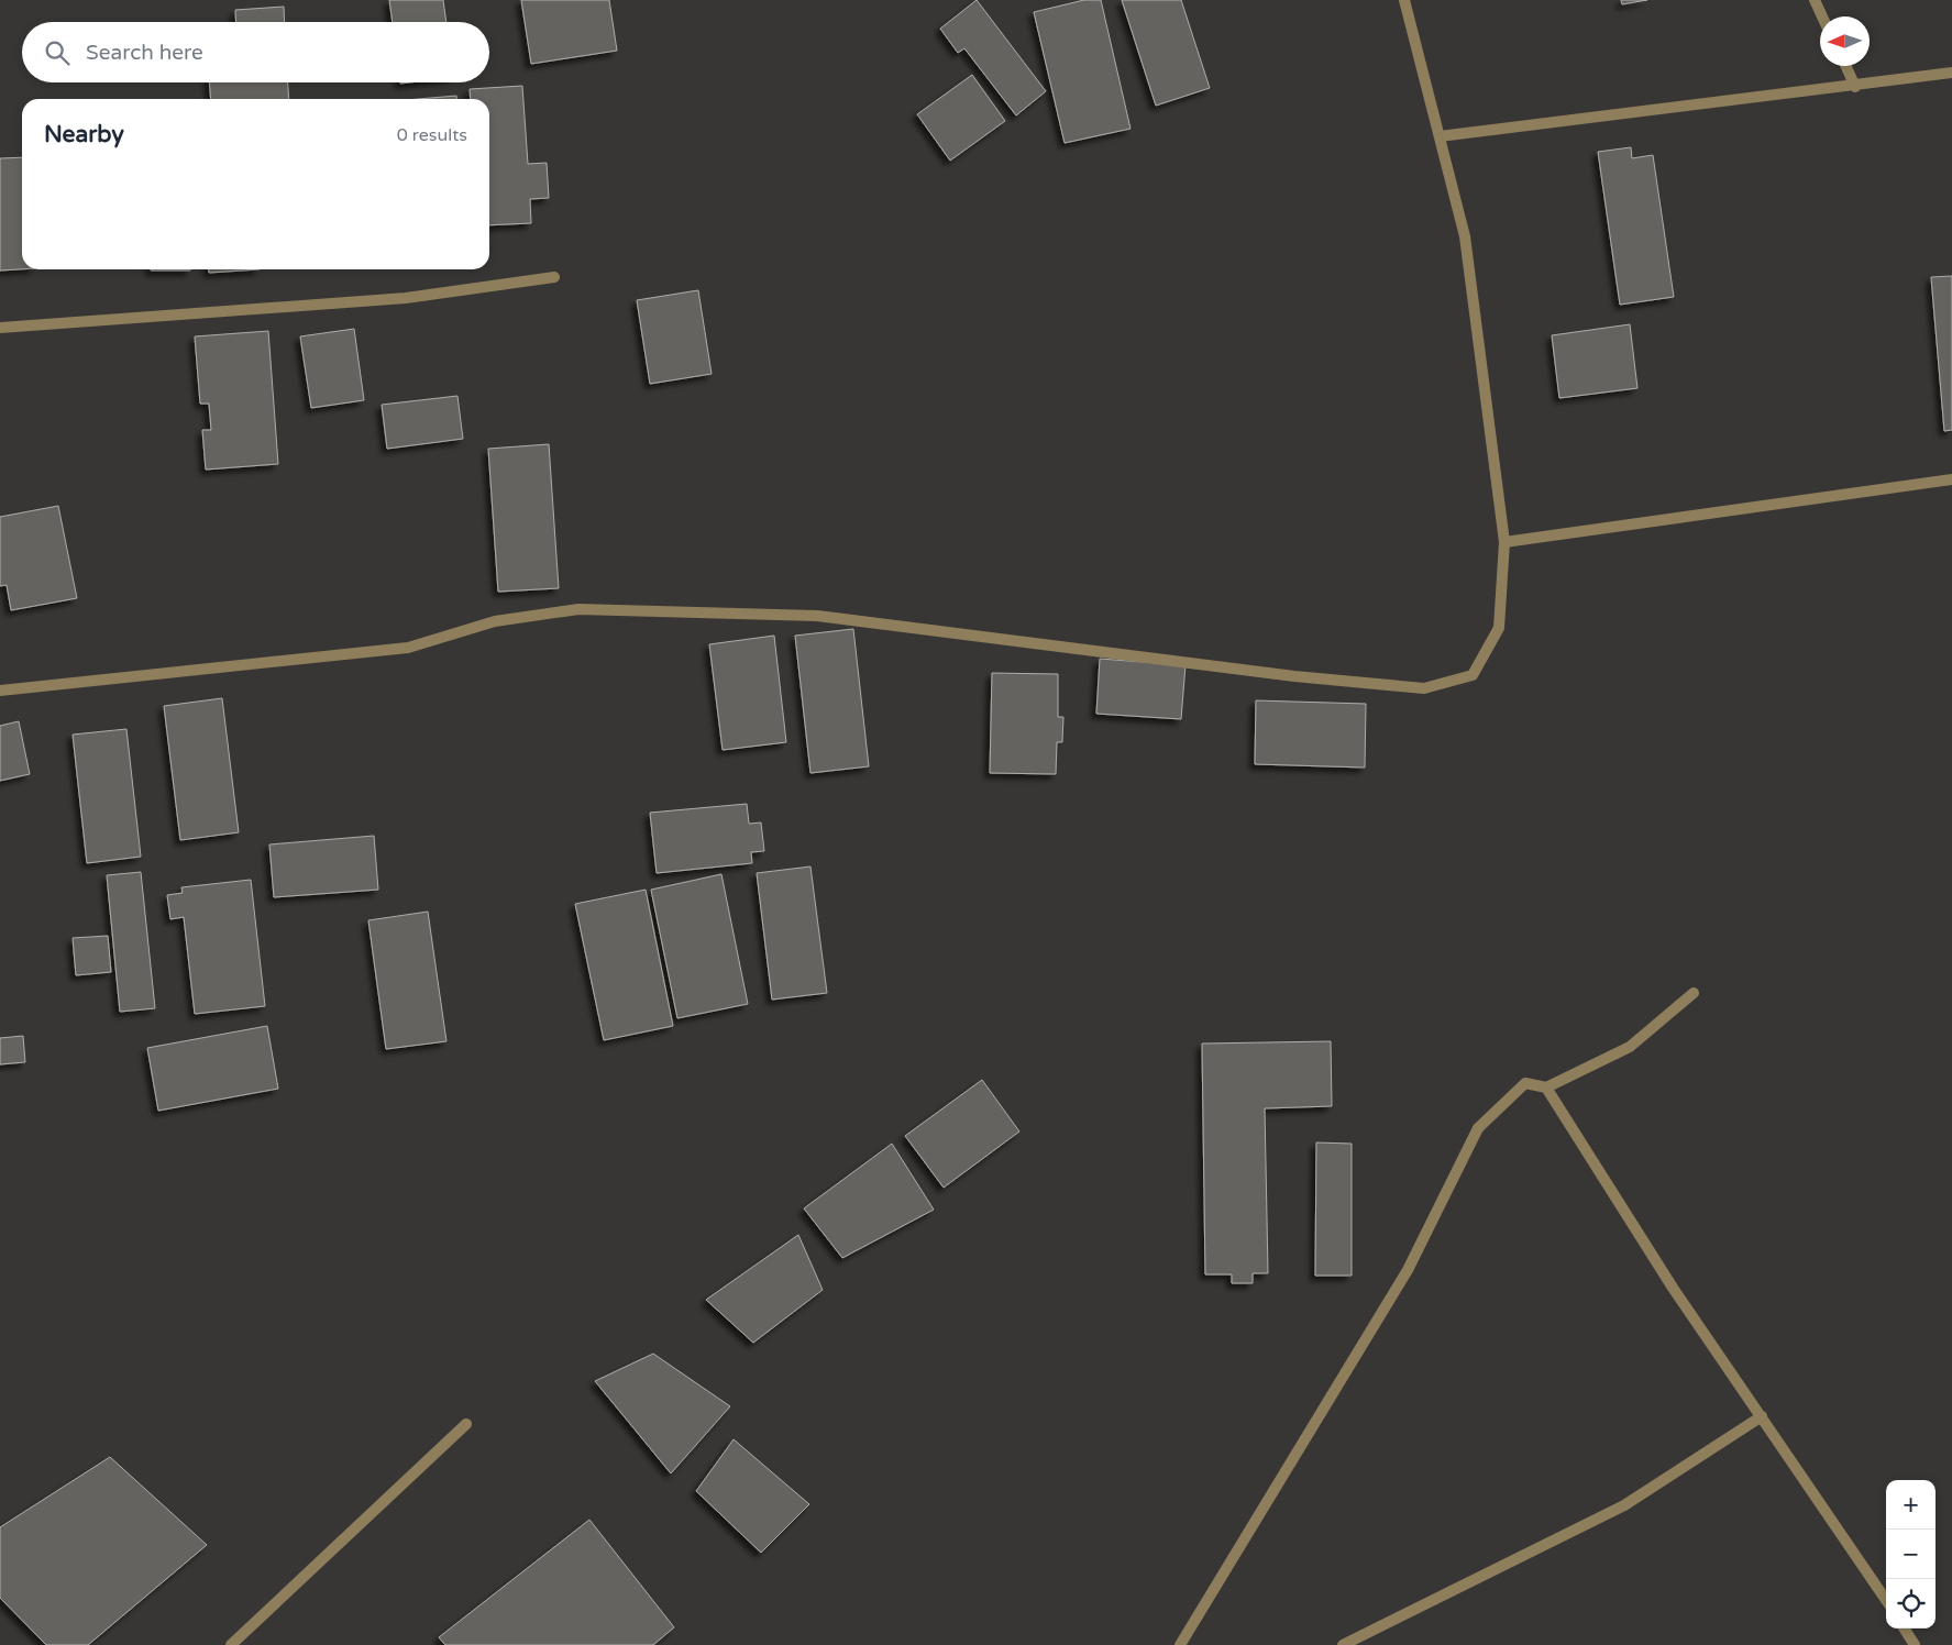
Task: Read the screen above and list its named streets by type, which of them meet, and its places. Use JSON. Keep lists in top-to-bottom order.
{
  "north": "left",
  "page": {
    "search": "Search here",
    "heading": ["Nearby", "0 results"],
    "map_buttons": ["+", "−"]
  }
}
